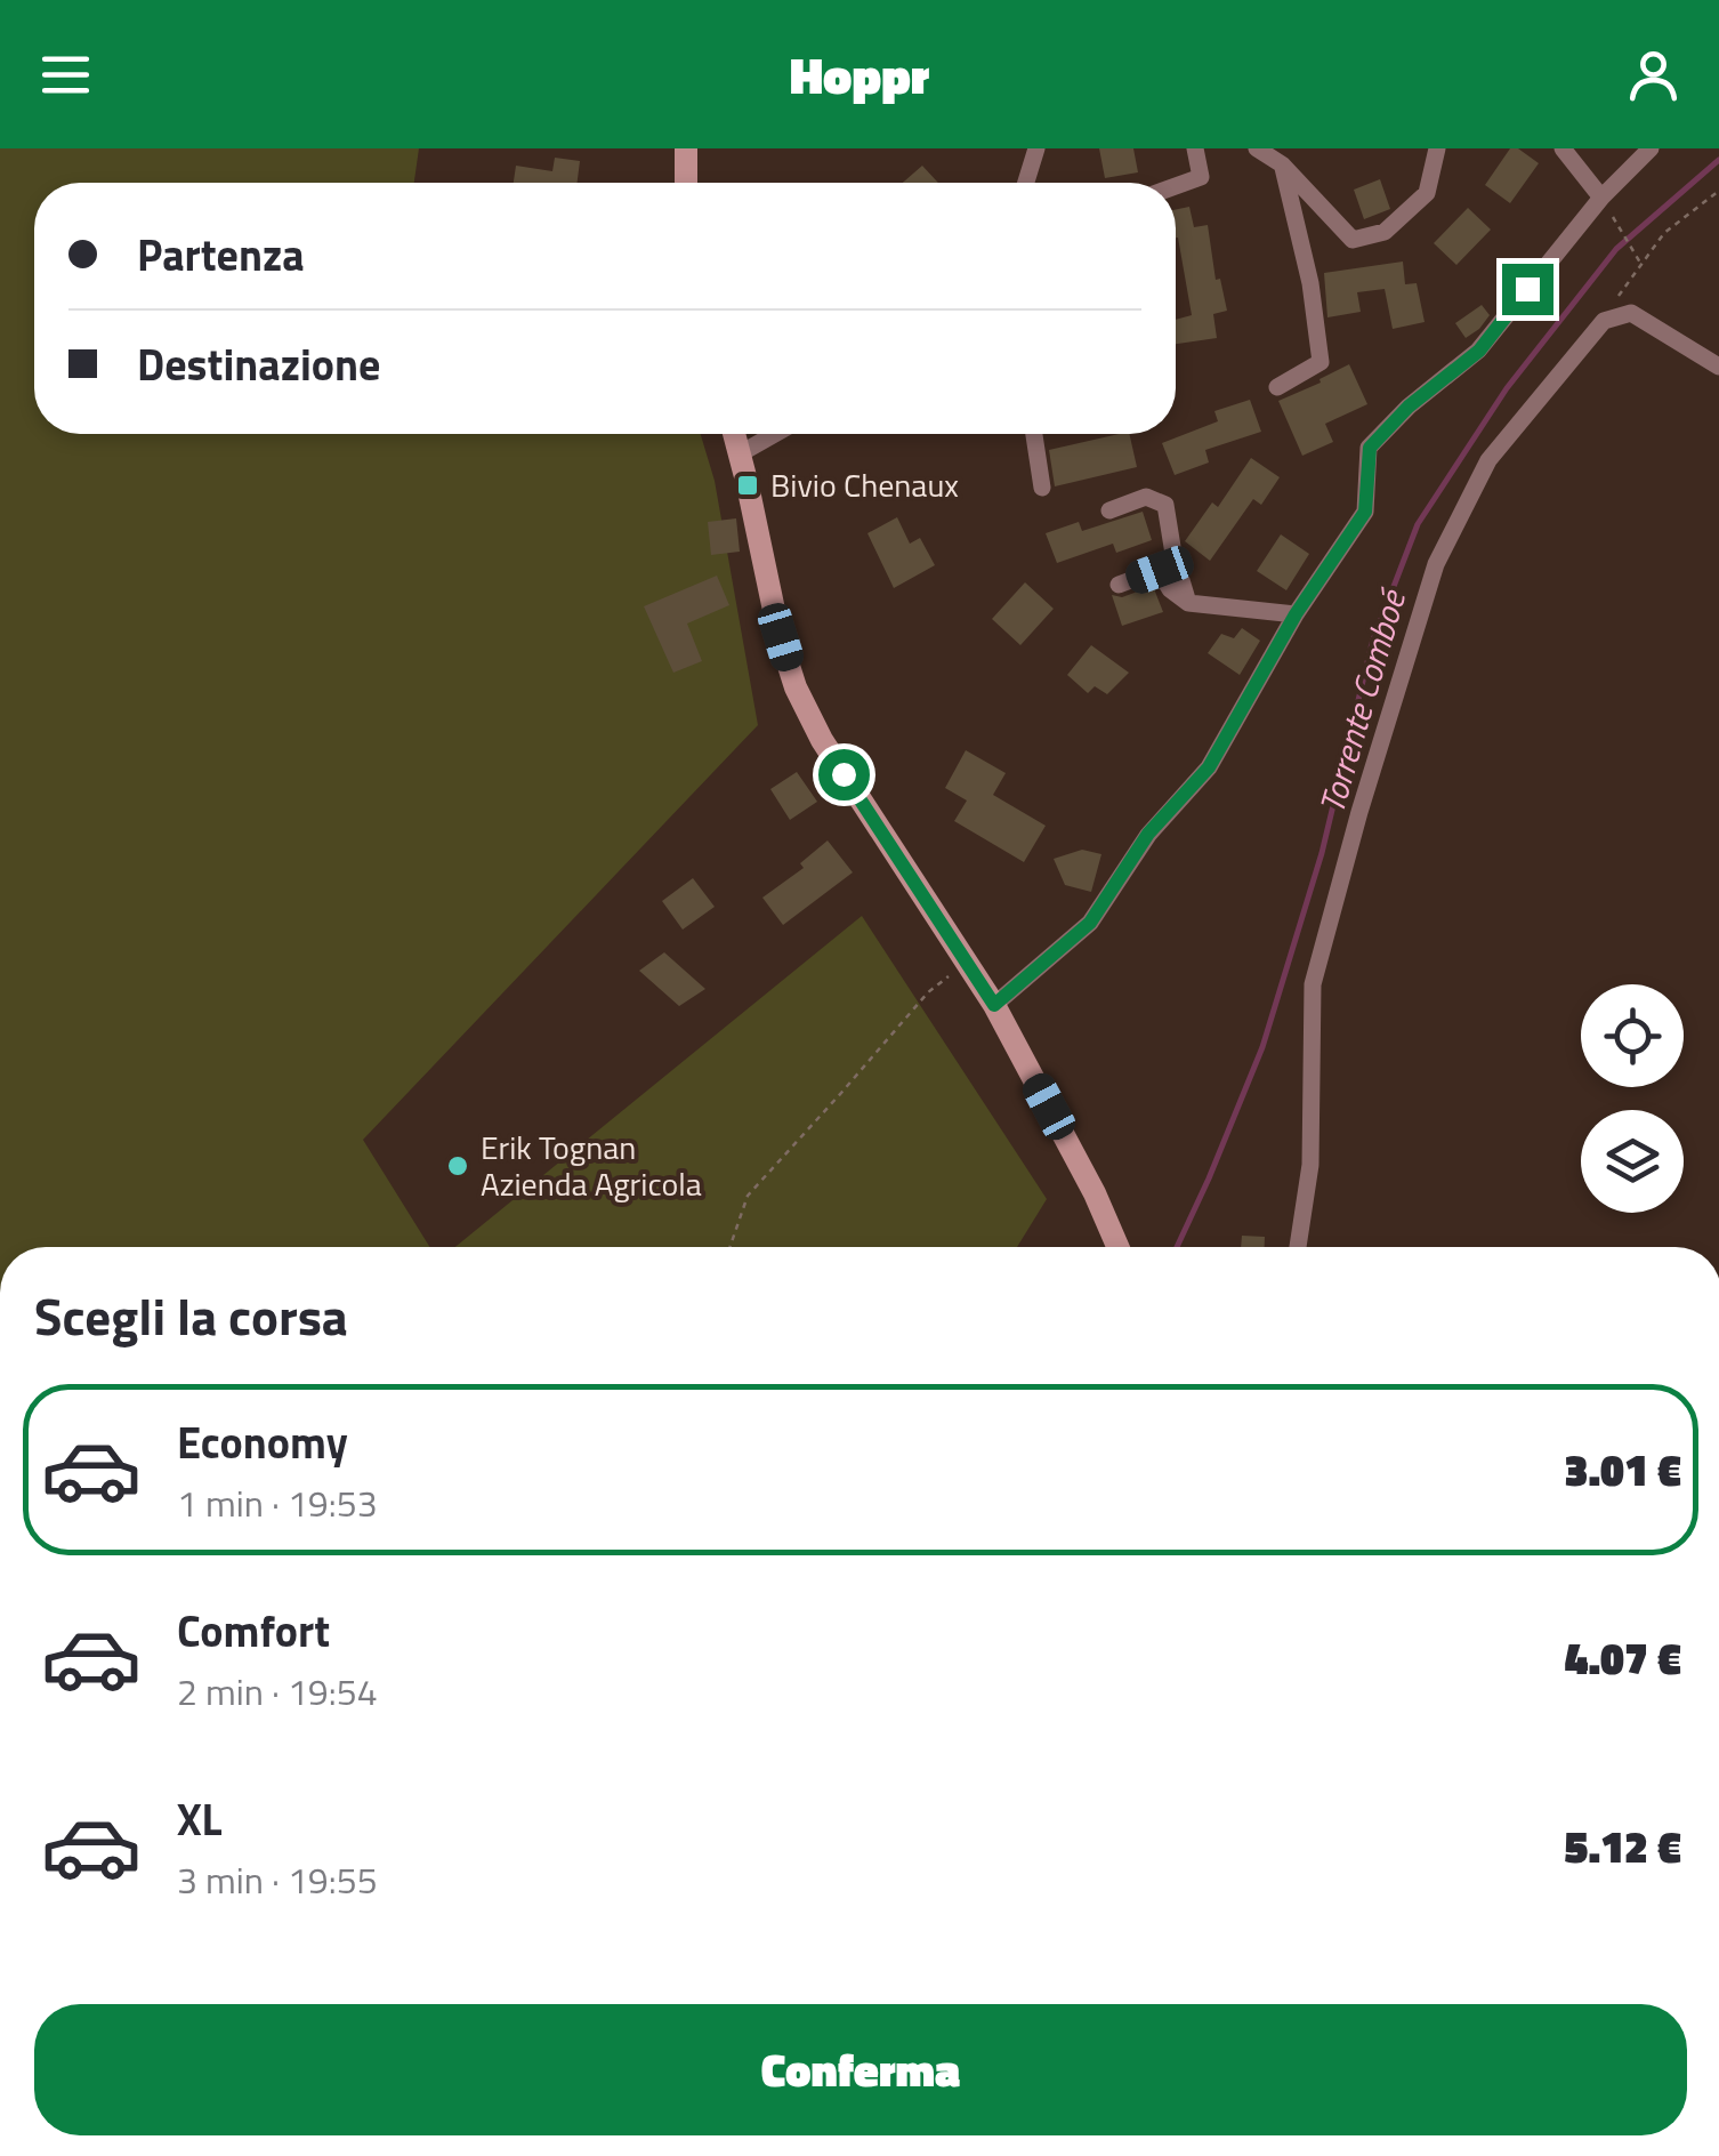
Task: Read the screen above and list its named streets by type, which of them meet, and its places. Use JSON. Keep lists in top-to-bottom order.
{
  "water": ["Torrente Comboé"],
  "places": {
    "transit": ["Bivio Chenaux"],
    "other": ["Erik Tognan Azienda Agricola"]
  },
  "page": {
    "header": "Hoppr",
    "banner": ["Partenza", "Destinazione"],
    "heading": "Scegli la corsa",
    "list": [
      {
        "name": "Economy",
        "note": "1 min · 19:53",
        "value": "3.01 €"
      },
      {
        "name": "Comfort",
        "note": "2 min · 19:54",
        "value": "4.07 €"
      },
      {
        "name": "XL",
        "note": "3 min · 19:55",
        "value": "5.12 €"
      }
    ],
    "buttons": "Conferma"
  }
}
